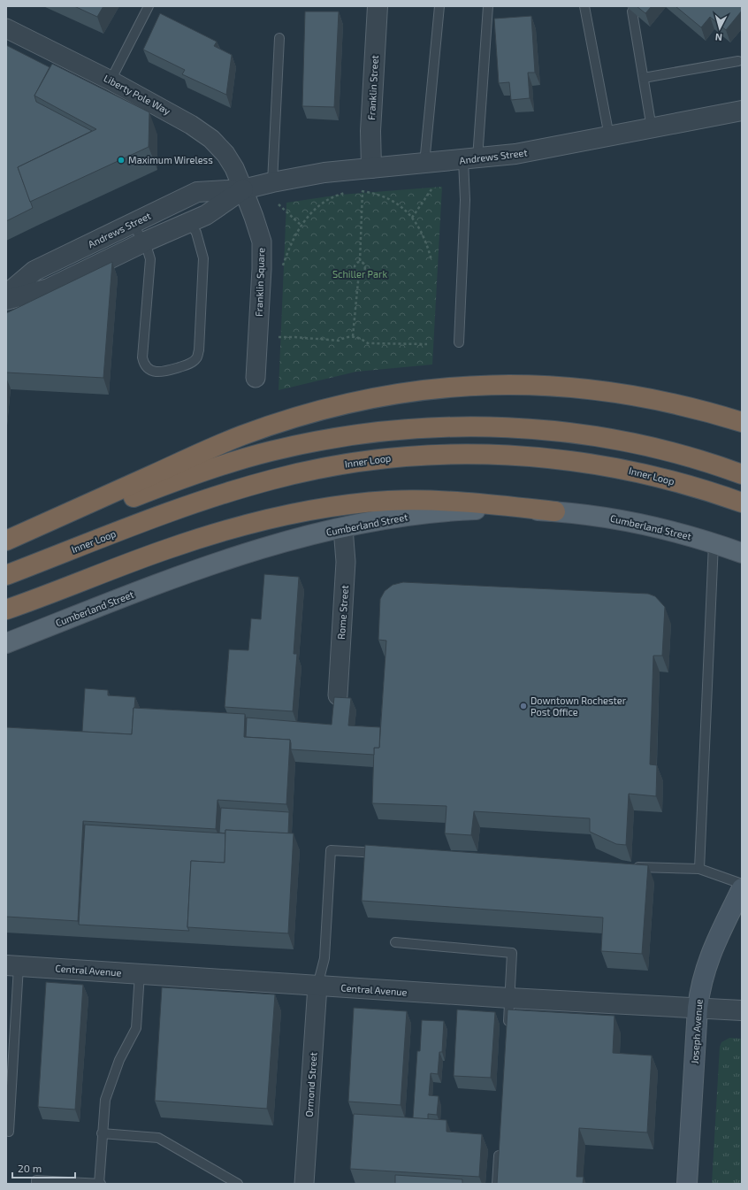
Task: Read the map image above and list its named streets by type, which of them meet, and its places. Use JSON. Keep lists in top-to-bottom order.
{
  "streets": {
    "highway": ["Inner Loop"],
    "main road": ["Cumberland Street", "Joseph Avenue"],
    "street": [
      "Franklin Street",
      "Liberty Pole Way",
      "Andrews Street",
      "Franklin Square",
      "Rome Street",
      "Central Avenue",
      "Ormond Street"
    ]
  },
  "crossings": [
    ["Franklin Street", "Andrews Street"],
    ["Liberty Pole Way", "Andrews Street"],
    ["Liberty Pole Way", "Franklin Square"],
    ["Andrews Street", "Franklin Square"],
    ["Cumberland Street", "Rome Street"],
    ["Central Avenue", "Joseph Avenue"],
    ["Central Avenue", "Ormond Street"]
  ],
  "parks": ["Schiller Park"],
  "places": ["Maximum Wireless", "Downtown Rochester Post Office"],
  "scale_bar": "20 m",
  "north": "bottom"
}
